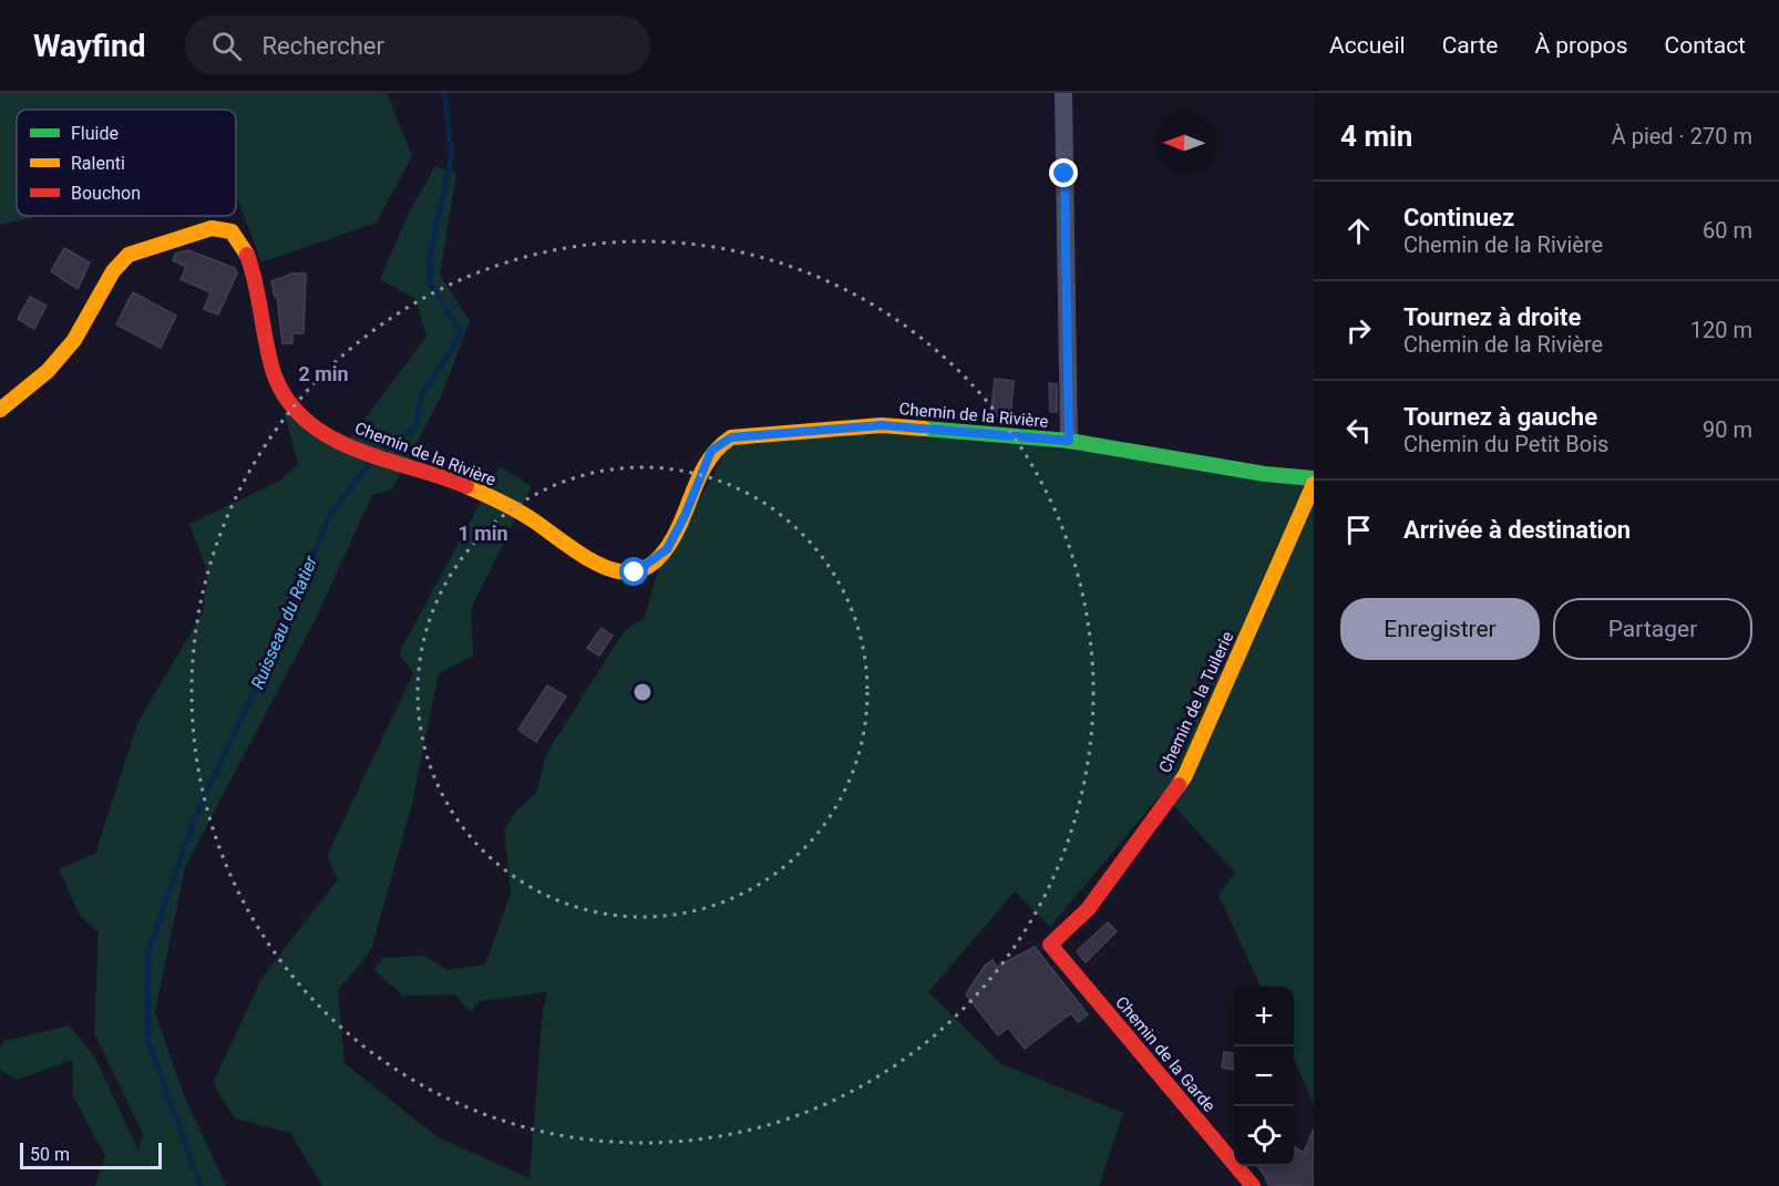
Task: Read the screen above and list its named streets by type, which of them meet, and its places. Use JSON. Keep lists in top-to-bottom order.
{
  "streets": {
    "street": ["Chemin de la Rivière", "Chemin de la Tuilerie", "Chemin de la Garde"]
  },
  "crossings": [
    ["Chemin de la Tuilerie", "Chemin de la Garde"]
  ],
  "water": ["Ruisseau du Ratier"],
  "legend": ["Fluide", "Ralenti", "Bouchon"],
  "scale_bar": "50 m",
  "north": "left",
  "page": {
    "header": "Wayfind",
    "search": "Rechercher",
    "nav": [
      "Accueil",
      "Carte",
      "À propos",
      "Contact"
    ],
    "heading": ["4 min", "À pied · 270 m"],
    "list": [
      ["Continuez", "Chemin de la Rivière", "60 m"],
      ["Tournez à droite", "Chemin de la Rivière", "120 m"],
      ["Tournez à gauche", "Chemin du Petit Bois", "90 m"],
      "Arrivée à destination"
    ],
    "buttons": ["Enregistrer", "Partager"],
    "map_buttons": ["+", "−"],
    "scale": "50 m"
  },
  "rings": ["2 min", "1 min"]
}
